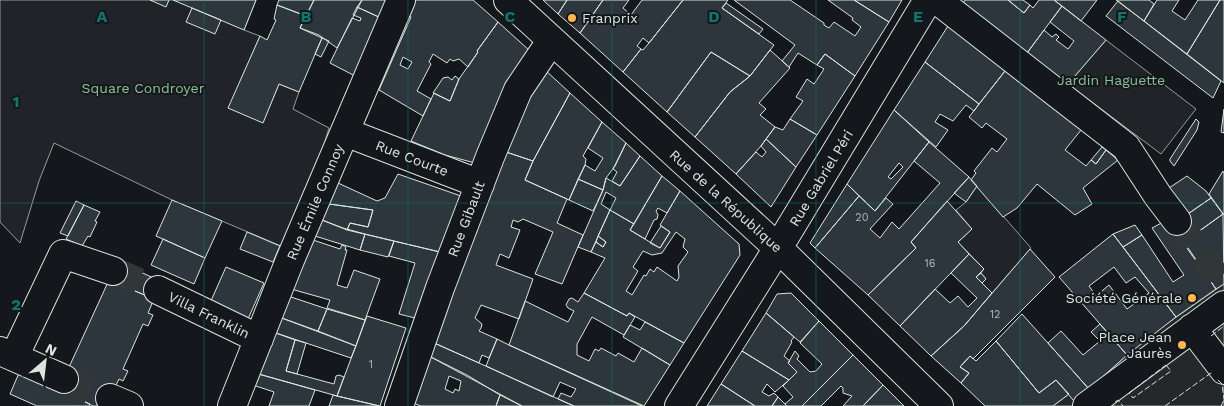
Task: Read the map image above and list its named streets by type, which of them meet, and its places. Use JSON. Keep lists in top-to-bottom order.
{
  "streets": {
    "street": [
      "Rue Courte",
      "Rue Gabriel Péri",
      "Rue de la République",
      "Rue Émile Connoy",
      "Rue Gibault",
      "Villa Franklin"
    ]
  },
  "crossings": [
    ["Rue Courte", "Rue Émile Connoy"],
    ["Rue Courte", "Rue Gibault"],
    ["Rue Gabriel Péri", "Rue de la République"],
    ["Rue de la République", "Rue Gibault"],
    ["Rue Émile Connoy", "Villa Franklin"]
  ],
  "parks": ["Jardin Haguette", "Square Condroyer"],
  "places": ["Franprix", "Société Générale", "Place Jean Jaurès"],
  "house_numbers": [
    "20",
    "16",
    "12",
    "1"
  ],
  "north": "top right",
  "grid": {
    "columns": [
      "A",
      "B",
      "C",
      "D",
      "E",
      "F"
    ],
    "rows": ["1", "2"]
  }
}
